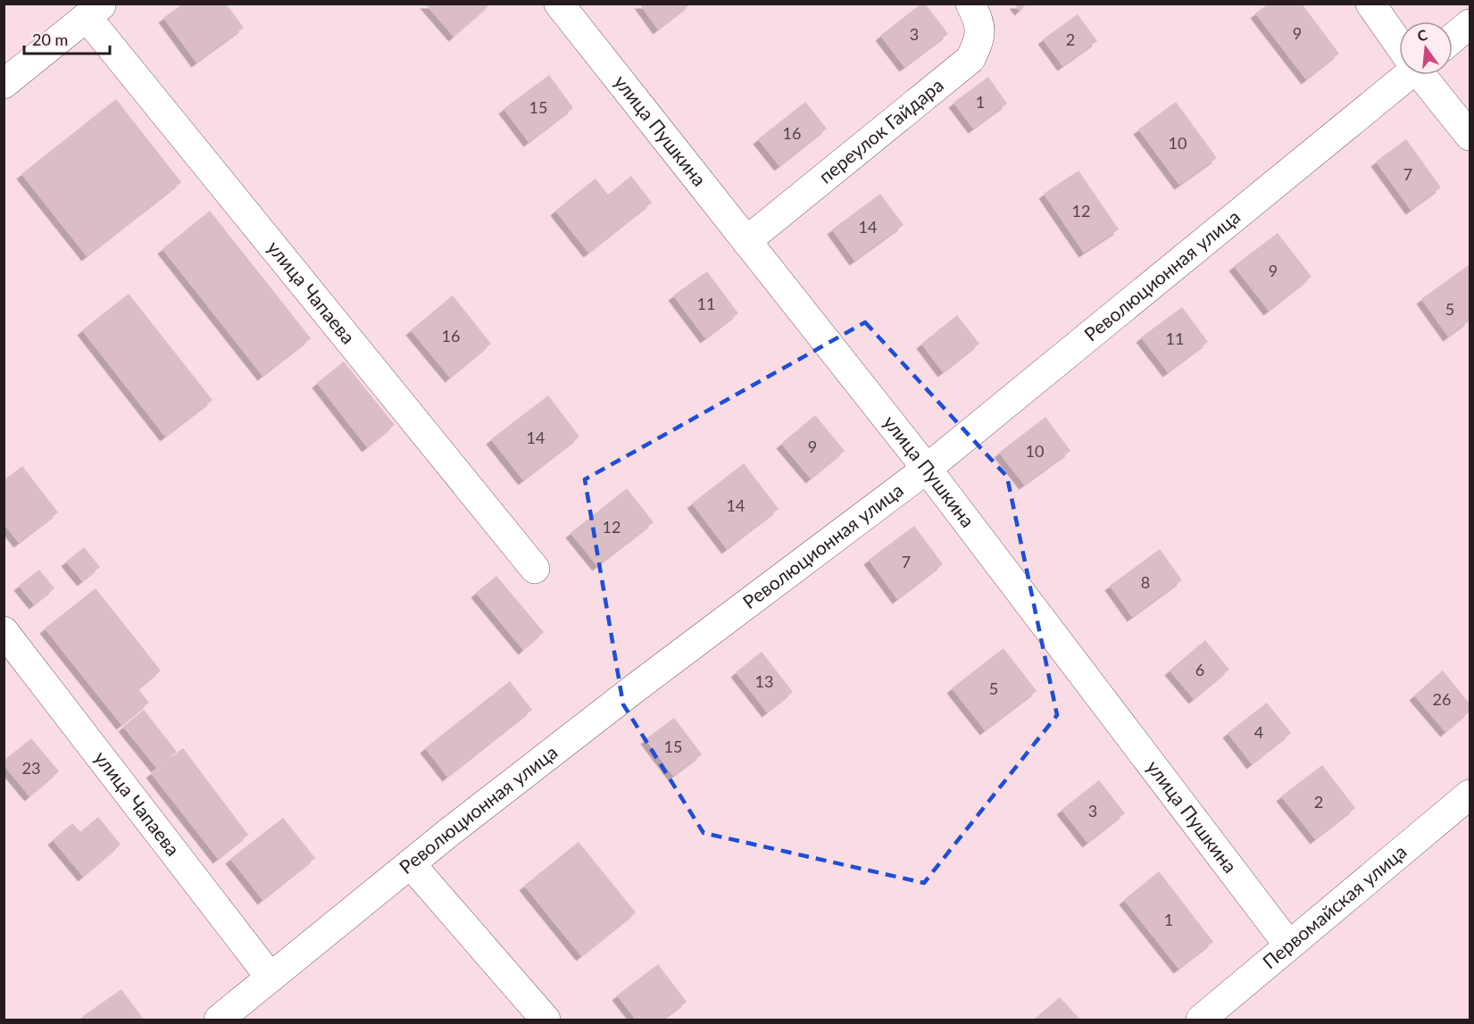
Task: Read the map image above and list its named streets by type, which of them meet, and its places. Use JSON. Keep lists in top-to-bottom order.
{
  "streets": {
    "street": [
      "улица Пушкина",
      "переулок Гайдара",
      "Революционная улица",
      "улица Чапаева",
      "Первомайская улица"
    ]
  },
  "crossings": [
    ["улица Пушкина", "переулок Гайдара"],
    ["улица Пушкина", "Революционная улица"],
    ["улица Пушкина", "Первомайская улица"],
    ["Революционная улица", "улица Чапаева"]
  ],
  "house_numbers": [
    "9",
    "3",
    "2",
    "1",
    "15",
    "16",
    "10",
    "7",
    "12",
    "14",
    "9",
    "11",
    "5",
    "16",
    "11",
    "14",
    "9",
    "10",
    "14",
    "12",
    "7",
    "8",
    "6",
    "13",
    "5",
    "26",
    "4",
    "15",
    "23",
    "2",
    "3",
    "1"
  ],
  "scale_bar": "20 m",
  "north": "top"
}
